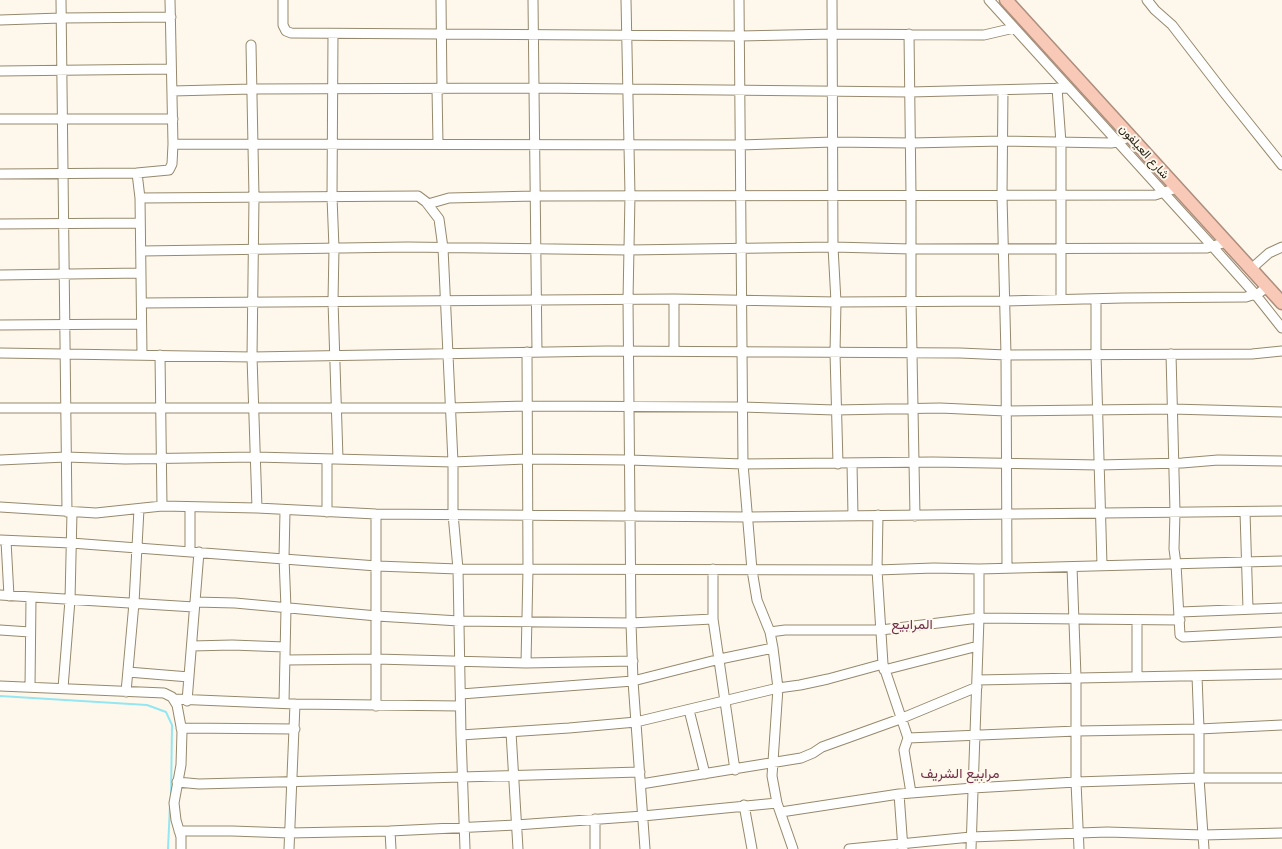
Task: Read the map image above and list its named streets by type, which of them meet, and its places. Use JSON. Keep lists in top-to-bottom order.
{
  "streets": {
    "highway": ["شارع العيلفون"]
  },
  "districts": ["المرابيع", "مرابيع الشريف"]
}
